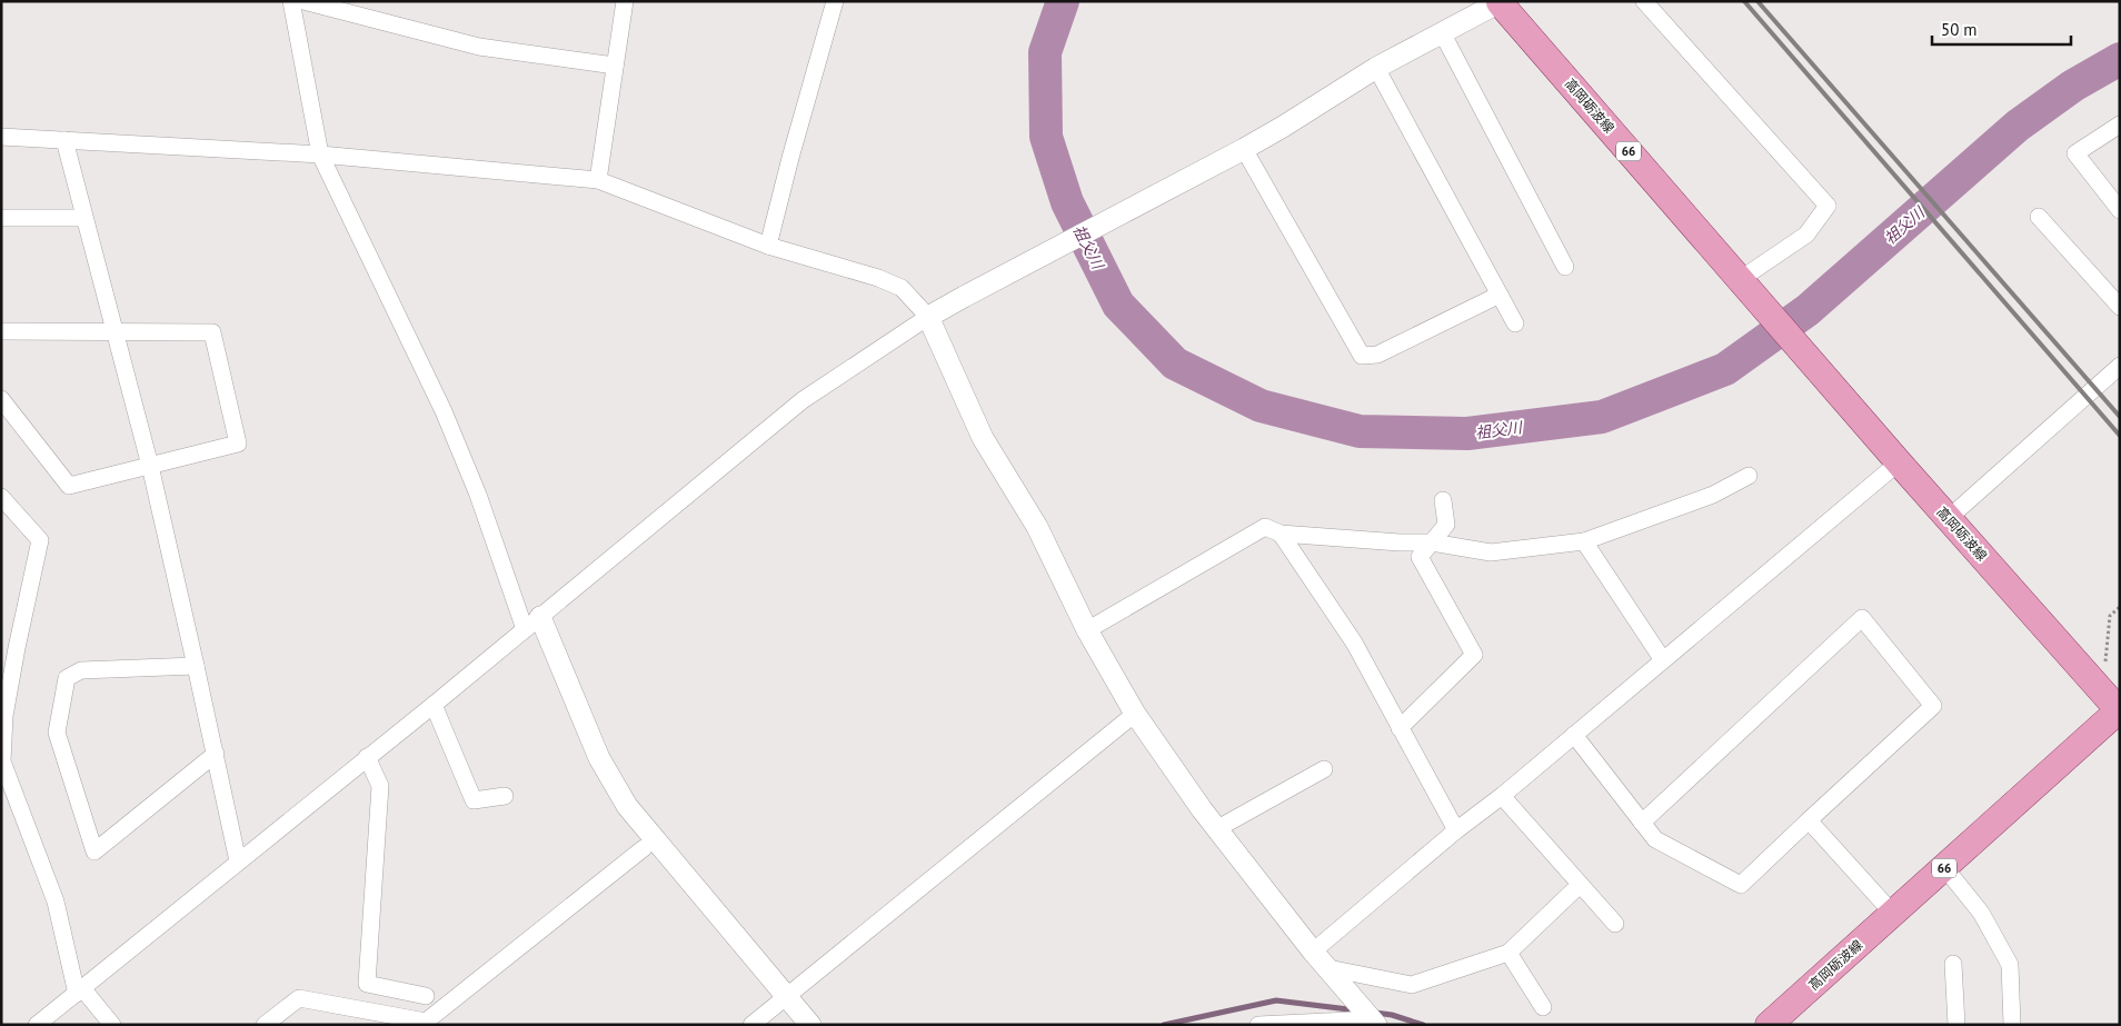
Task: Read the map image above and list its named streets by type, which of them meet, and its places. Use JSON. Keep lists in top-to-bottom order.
{
  "streets": {
    "main road": ["高岡砺波線", "66"]
  },
  "water": ["祖父川"],
  "scale_bar": "50 m"
}
